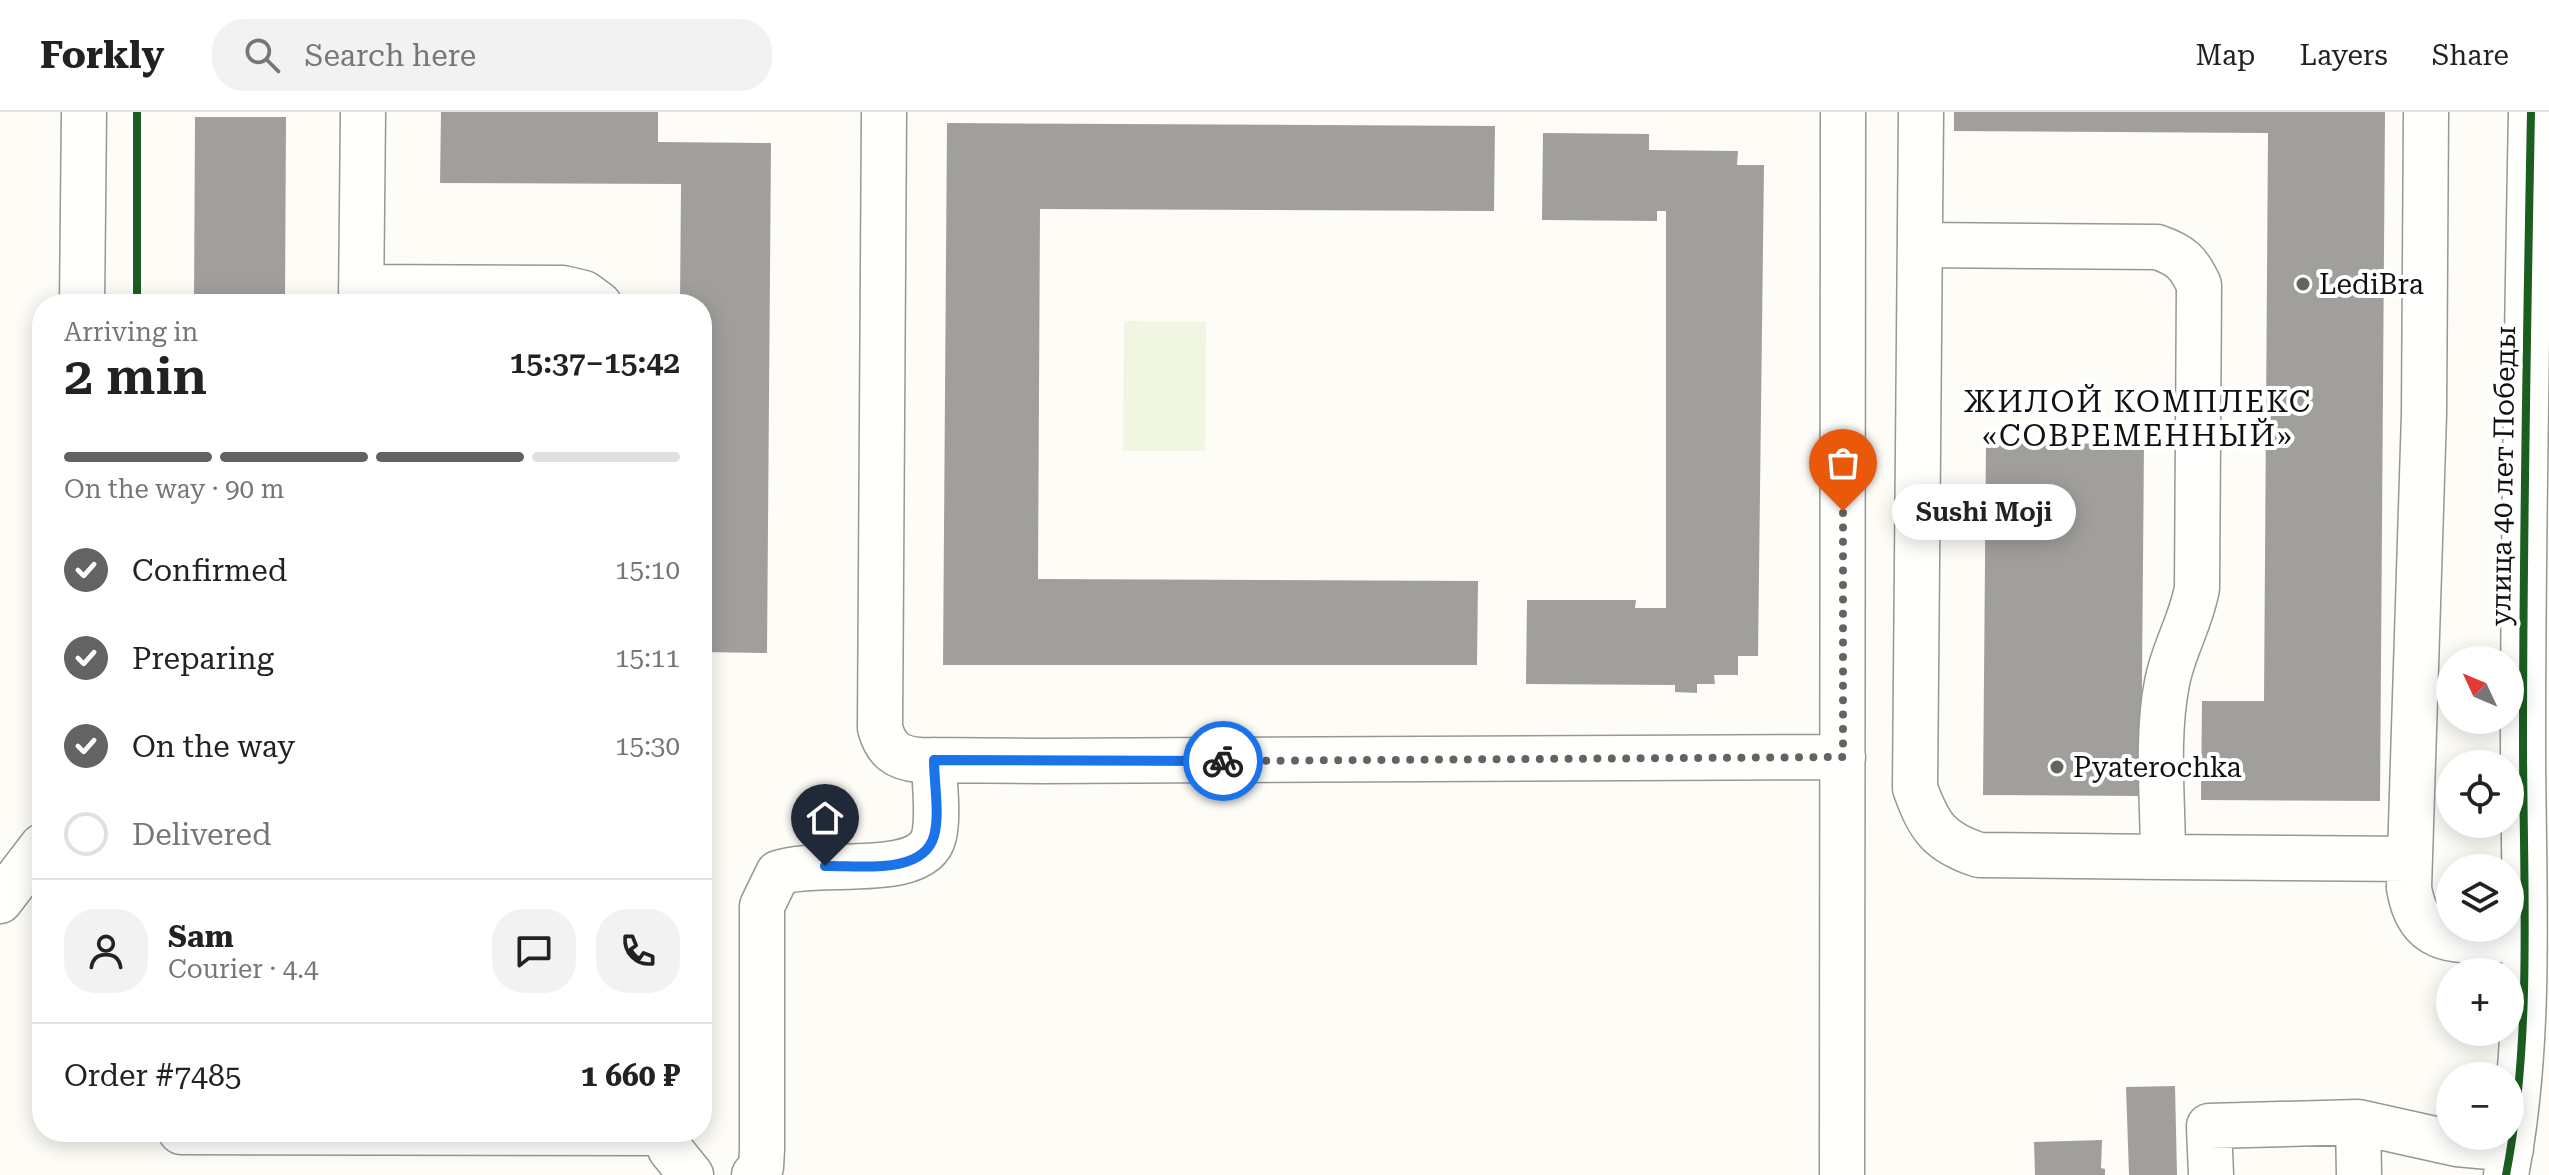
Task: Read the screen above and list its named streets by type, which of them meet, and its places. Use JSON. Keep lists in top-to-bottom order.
{
  "streets": {
    "street": ["улица 40 лет Победы"]
  },
  "districts": ["ЖИЛОЙ КОМПЛЕКС «СОВРЕМЕННЫЙ»"],
  "places": ["LediBra", "Sushi Moji", "Pyaterochka"],
  "north": "top left",
  "page": {
    "header": "Forkly",
    "search": "Search here",
    "nav": ["Map", "Layers", "Share"],
    "heading": ["2 min", "Arriving in", "15:37–15:42"],
    "panel": [
      "Sam",
      "Courier · 4.4",
      "Order #7485",
      "1 660 ₽"
    ],
    "bar": "On the way · 90 m",
    "bubble": "Sushi Moji",
    "list": [
      ["Confirmed", "15:10"],
      ["Preparing", "15:11"],
      ["On the way", "15:30"],
      "Delivered"
    ],
    "map_buttons": ["+", "−"]
  }
}
